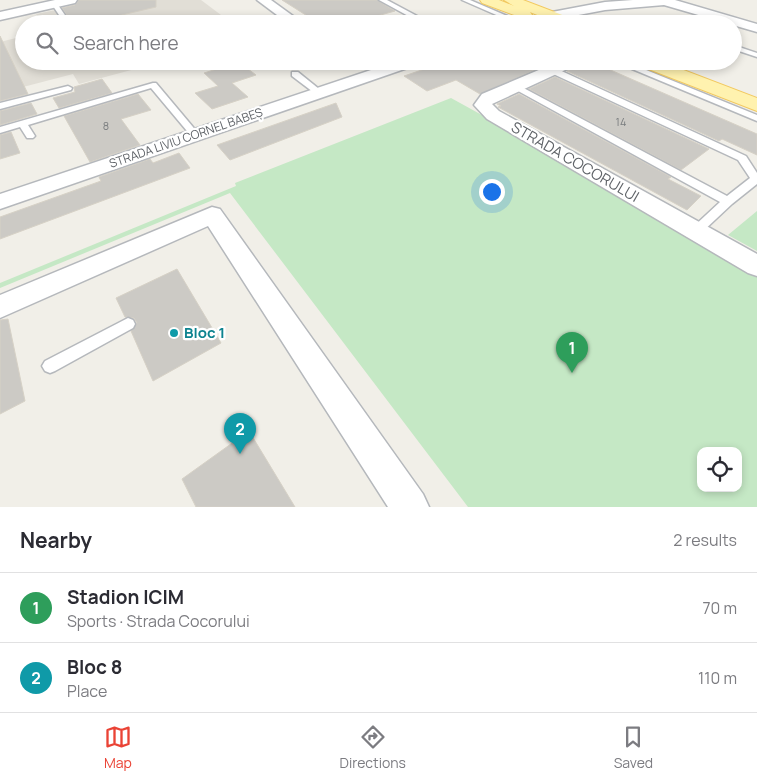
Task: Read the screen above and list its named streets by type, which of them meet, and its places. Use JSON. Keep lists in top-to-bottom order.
{
  "streets": {
    "street": ["STRADA LIVIU CORNEL BABEȘ", "STRADA COCORULUI"]
  },
  "places": ["Bloc 1"],
  "house_numbers": ["14", "8"],
  "page": {
    "search": "Search here",
    "pins": ["1", "2"],
    "heading": ["Nearby", "2 results"],
    "list": [
      {
        "mark": "1",
        "name": "Stadion ICIM",
        "note": "Sports · Strada Cocorului",
        "value": "70 m"
      },
      {
        "mark": "2",
        "name": "Bloc 8",
        "note": "Place",
        "value": "110 m"
      }
    ],
    "nav": ["Map", "Directions", "Saved"]
  }
}
